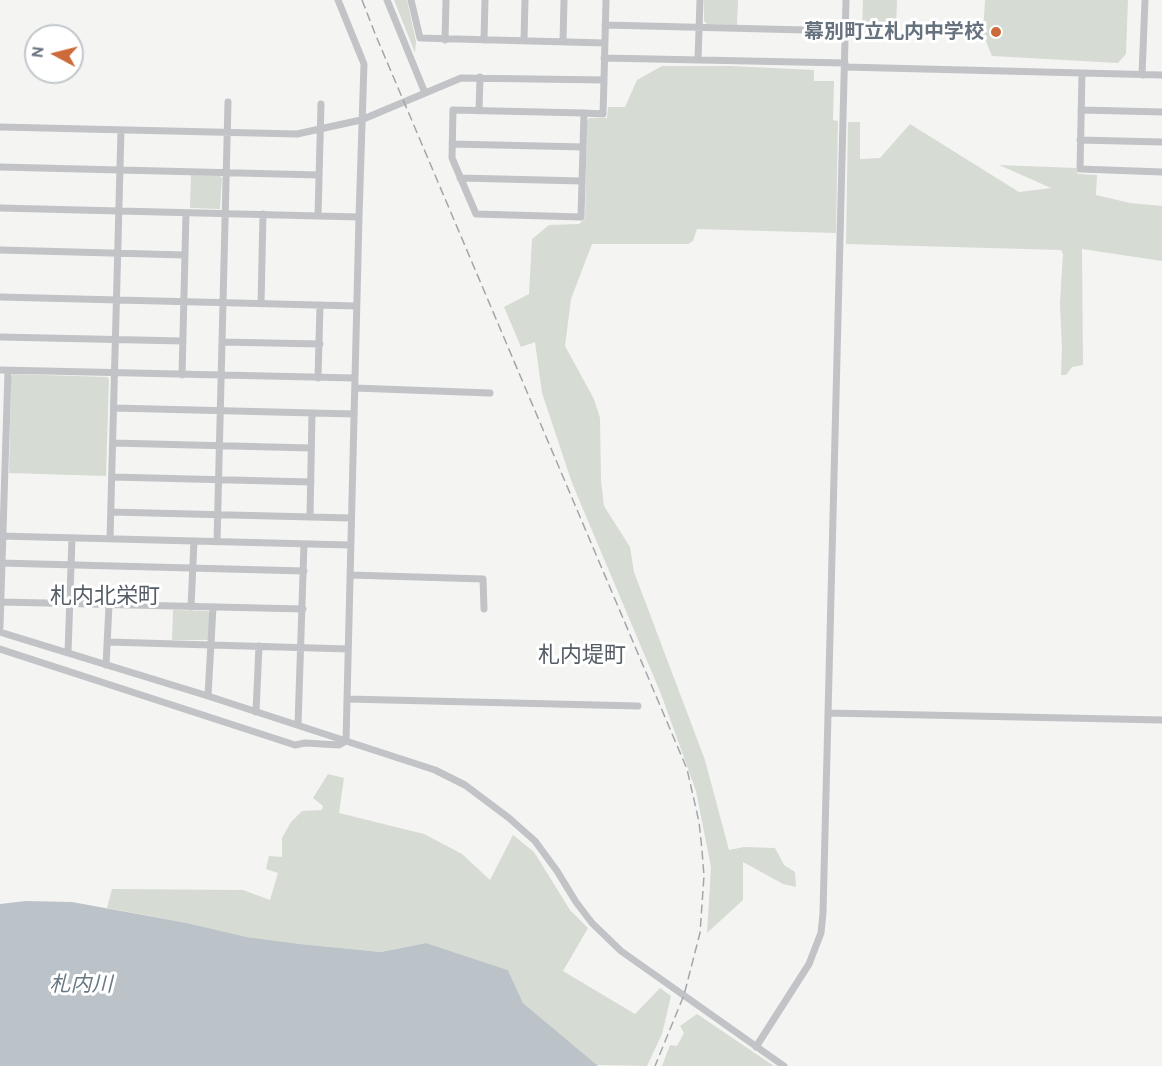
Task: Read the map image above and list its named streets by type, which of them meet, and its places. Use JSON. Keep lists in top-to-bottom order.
{
  "districts": ["札内北栄町", "札内堤町"],
  "water": ["札内川"],
  "places": ["幕別町立札内中学校"],
  "north": "left"
}
